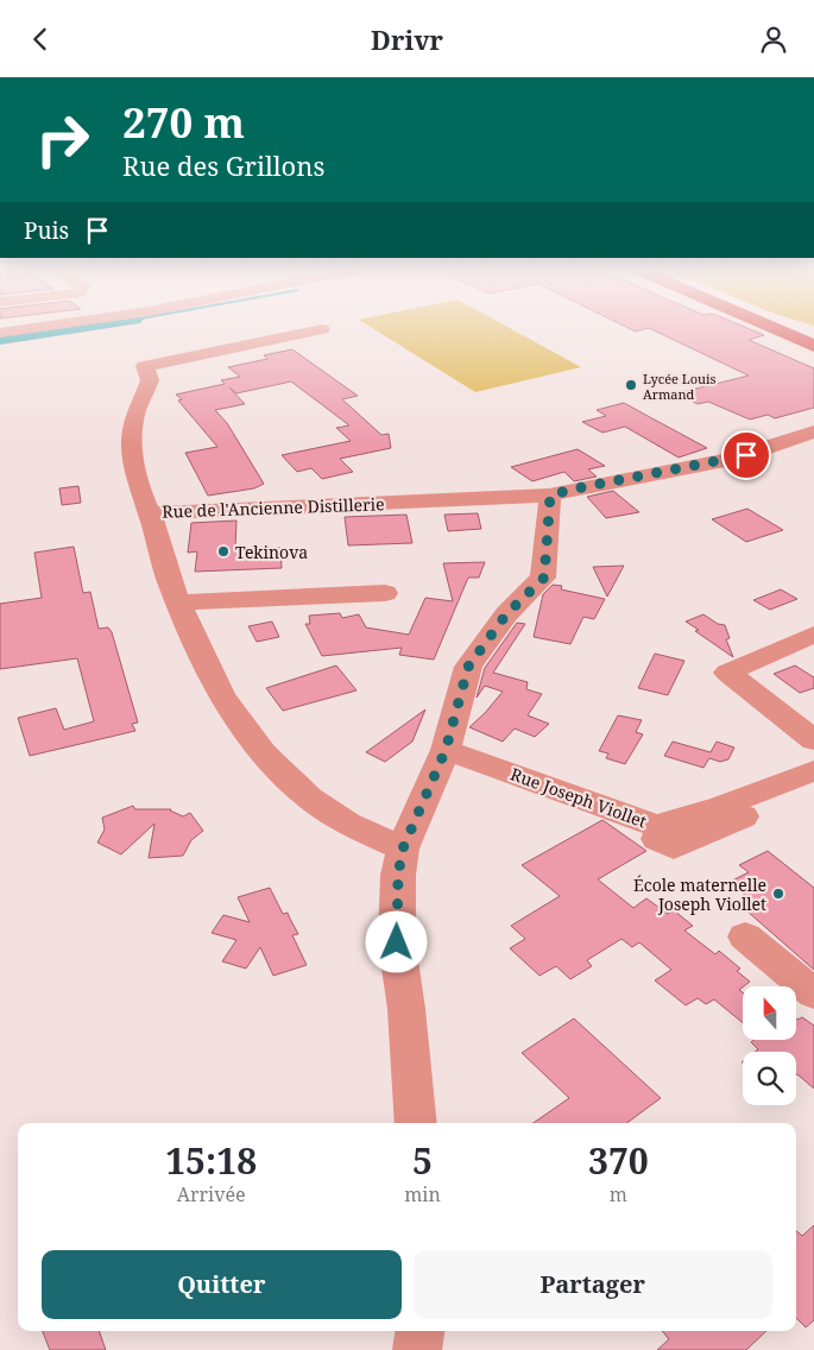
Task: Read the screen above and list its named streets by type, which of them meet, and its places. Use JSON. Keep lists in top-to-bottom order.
{
  "streets": {
    "street": ["Rue de l'Ancienne Distillerie", "Rue Joseph Viollet"]
  },
  "places": ["Lycée Louis Armand", "Tekinova", "École maternelle Joseph Viollet"],
  "north": "top",
  "page": {
    "header": "Drivr",
    "turn": ["270 m", "Rue des Grillons"],
    "then": "Puis",
    "eta": [
      "15:18",
      "Arrivée",
      "5",
      "min",
      "370",
      "m"
    ],
    "buttons": ["Quitter", "Partager"]
  }
}
